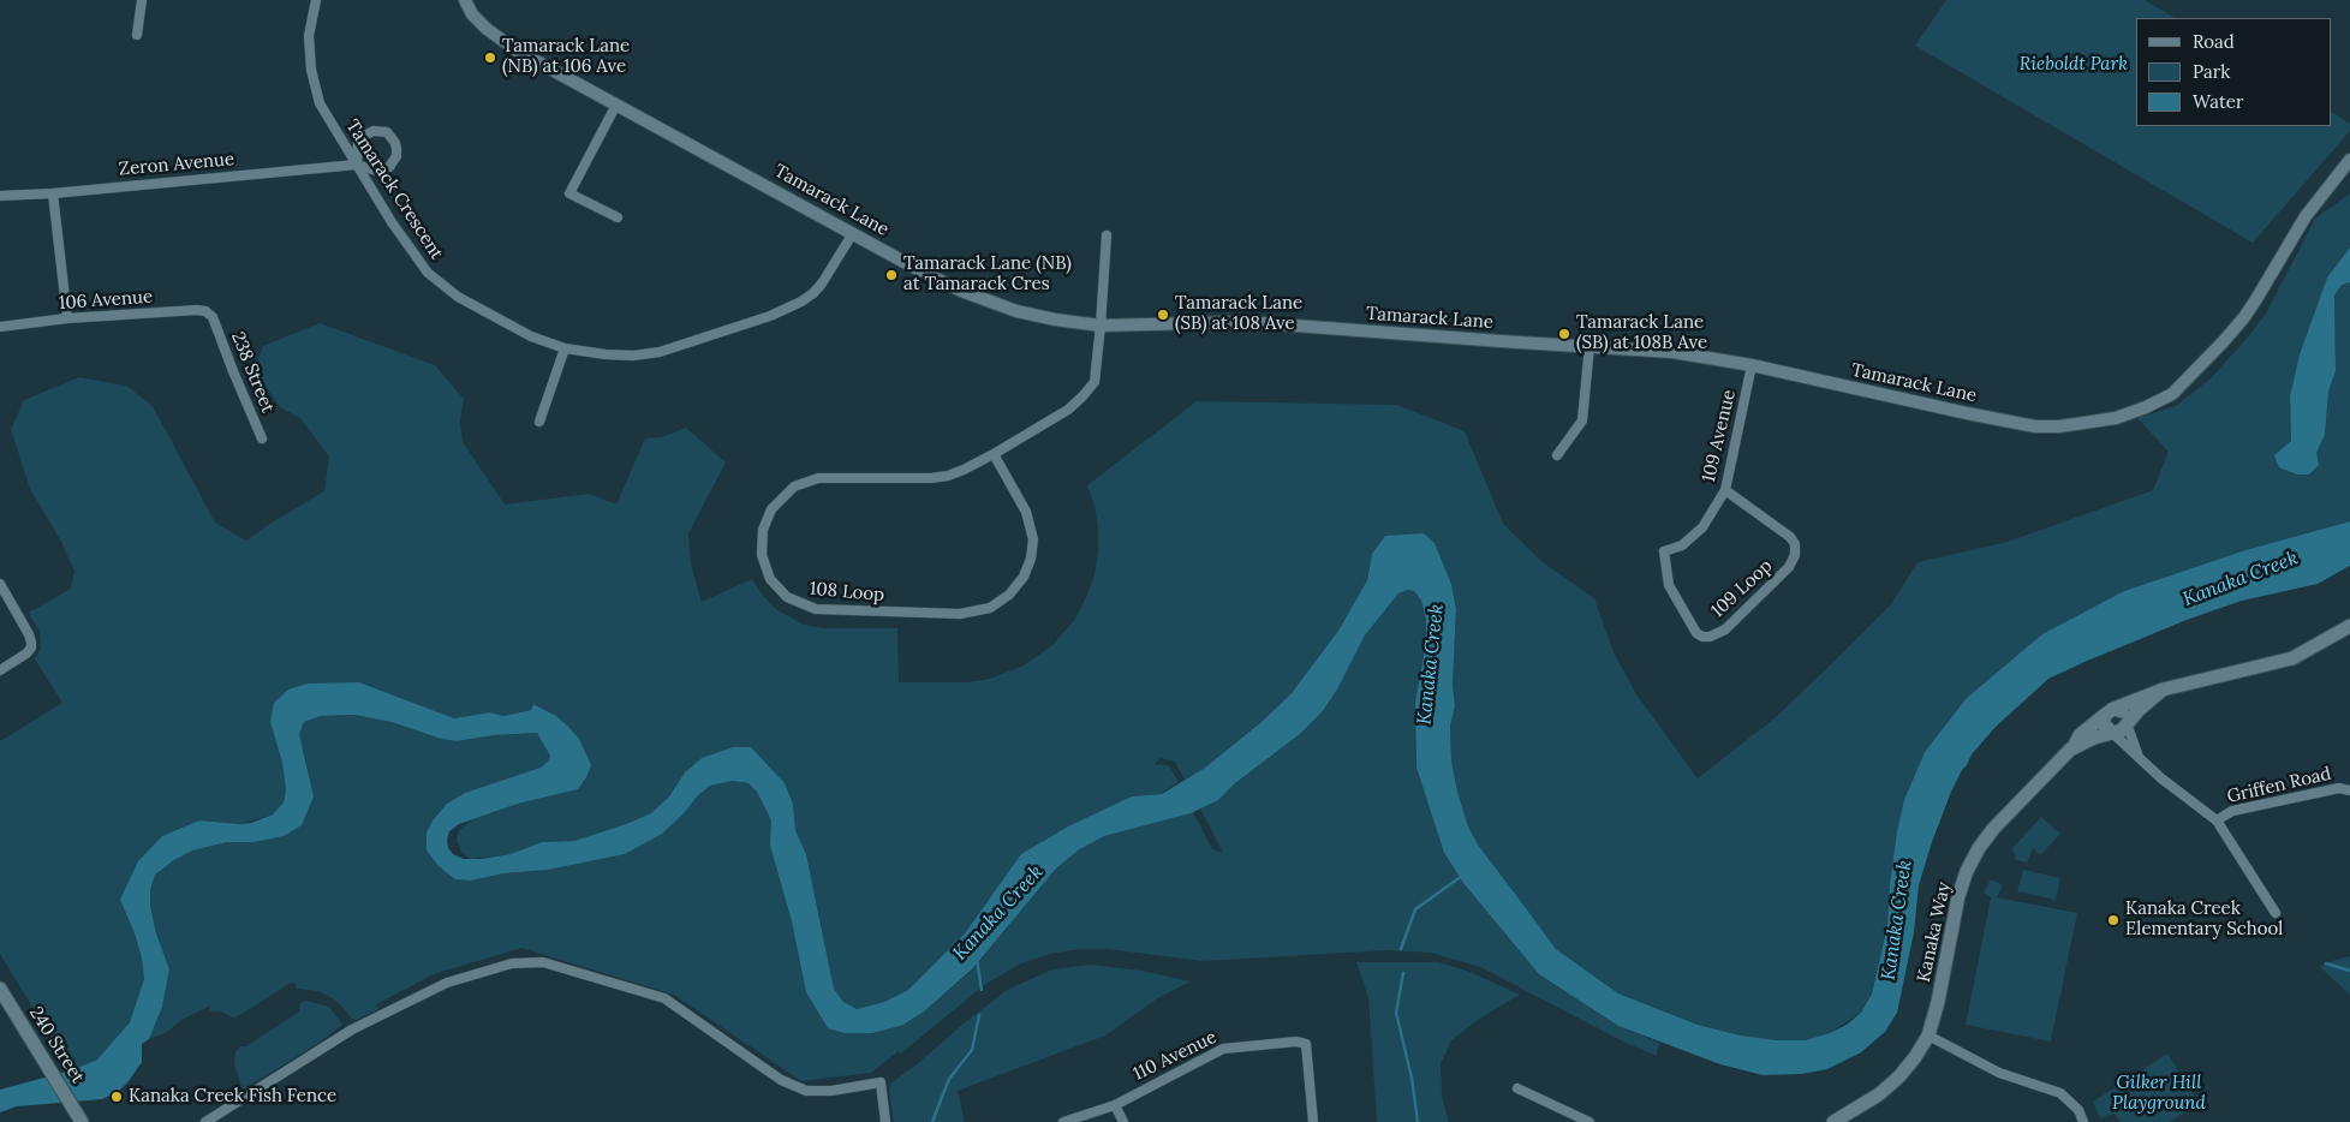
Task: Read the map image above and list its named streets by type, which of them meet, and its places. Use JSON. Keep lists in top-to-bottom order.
{
  "streets": {
    "main road": ["Kanaka Way", "240 Street"],
    "street": [
      "Zeron Avenue",
      "Tamarack Crescent",
      "Tamarack Lane",
      "106 Avenue",
      "238 Street",
      "109 Avenue",
      "109 Loop",
      "108 Loop",
      "Griffen Road",
      "110 Avenue"
    ]
  },
  "crossings": [
    ["Zeron Avenue", "Tamarack Crescent"],
    ["Tamarack Crescent", "Tamarack Lane"],
    ["Tamarack Lane", "109 Avenue"],
    ["Tamarack Lane", "108 Loop"],
    ["106 Avenue", "238 Street"],
    ["109 Avenue", "109 Loop"]
  ],
  "water": ["Kanaka Creek"],
  "parks": ["Rieboldt Park", "Gilker Hill Playground"],
  "places": [
    "Tamarack Lane (NB) at 106 Ave",
    "Tamarack Lane (NB) at Tamarack Cres",
    "Tamarack Lane (SB) at 108 Ave",
    "Tamarack Lane (SB) at 108B Ave",
    "Kanaka Creek Elementary School",
    "Kanaka Creek Fish Fence"
  ],
  "legend": ["Road", "Park", "Water"]
}
